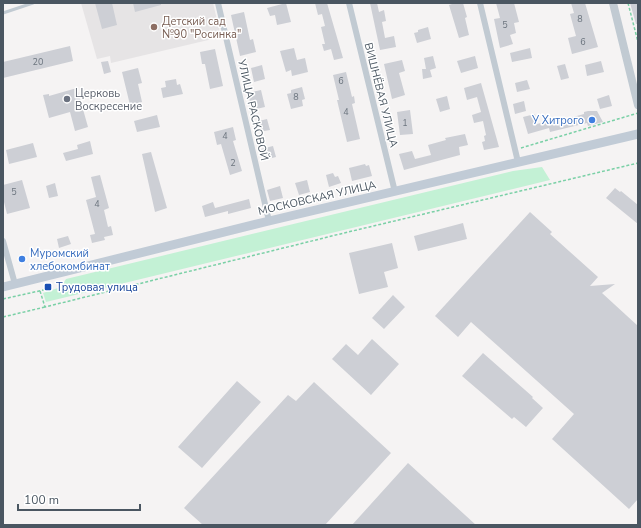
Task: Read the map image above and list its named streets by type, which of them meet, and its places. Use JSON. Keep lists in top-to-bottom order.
{
  "streets": {
    "main road": ["МОСКОВСКАЯ УЛИЦА"],
    "street": ["ВИШНЁВАЯ УЛИЦА", "УЛИЦА РАСКОВОЙ"]
  },
  "crossings": [
    ["ВИШНЁВАЯ УЛИЦА", "МОСКОВСКАЯ УЛИЦА"],
    ["УЛИЦА РАСКОВОЙ", "МОСКОВСКАЯ УЛИЦА"]
  ],
  "places": {
    "other": [
      "Детский сад №90 \"Росинка\"",
      "Церковь Воскресение",
      "У Хитрого",
      "Муромский хлебокомбинат"
    ],
    "transit": ["Трудовая улица"]
  },
  "house_numbers": [
    "8",
    "5",
    "6",
    "20",
    "6",
    "8",
    "4",
    "1",
    "4",
    "2",
    "5",
    "4"
  ],
  "scale_bar": "100 m"
}
